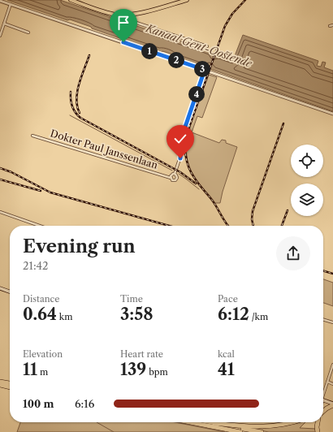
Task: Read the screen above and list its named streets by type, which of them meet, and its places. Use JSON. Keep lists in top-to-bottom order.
{
  "streets": {
    "street": ["Dokter Paul Janssenlaan"]
  },
  "water": ["Kanaal Gent-Oostende"],
  "page": {
    "pins": [
      "1",
      "2",
      "3",
      "4"
    ],
    "heading": ["Evening run", "21:42"],
    "stats": [
      ["Distance", "0.64 km"],
      ["Time", "3:58"],
      ["Pace", "6:12 /km"],
      ["Elevation", "11 m"],
      ["Heart rate", "139 bpm"],
      ["kcal", "41"]
    ],
    "list": [
      {
        "name": "100 m",
        "note": "6:16"
      }
    ]
  }
}
